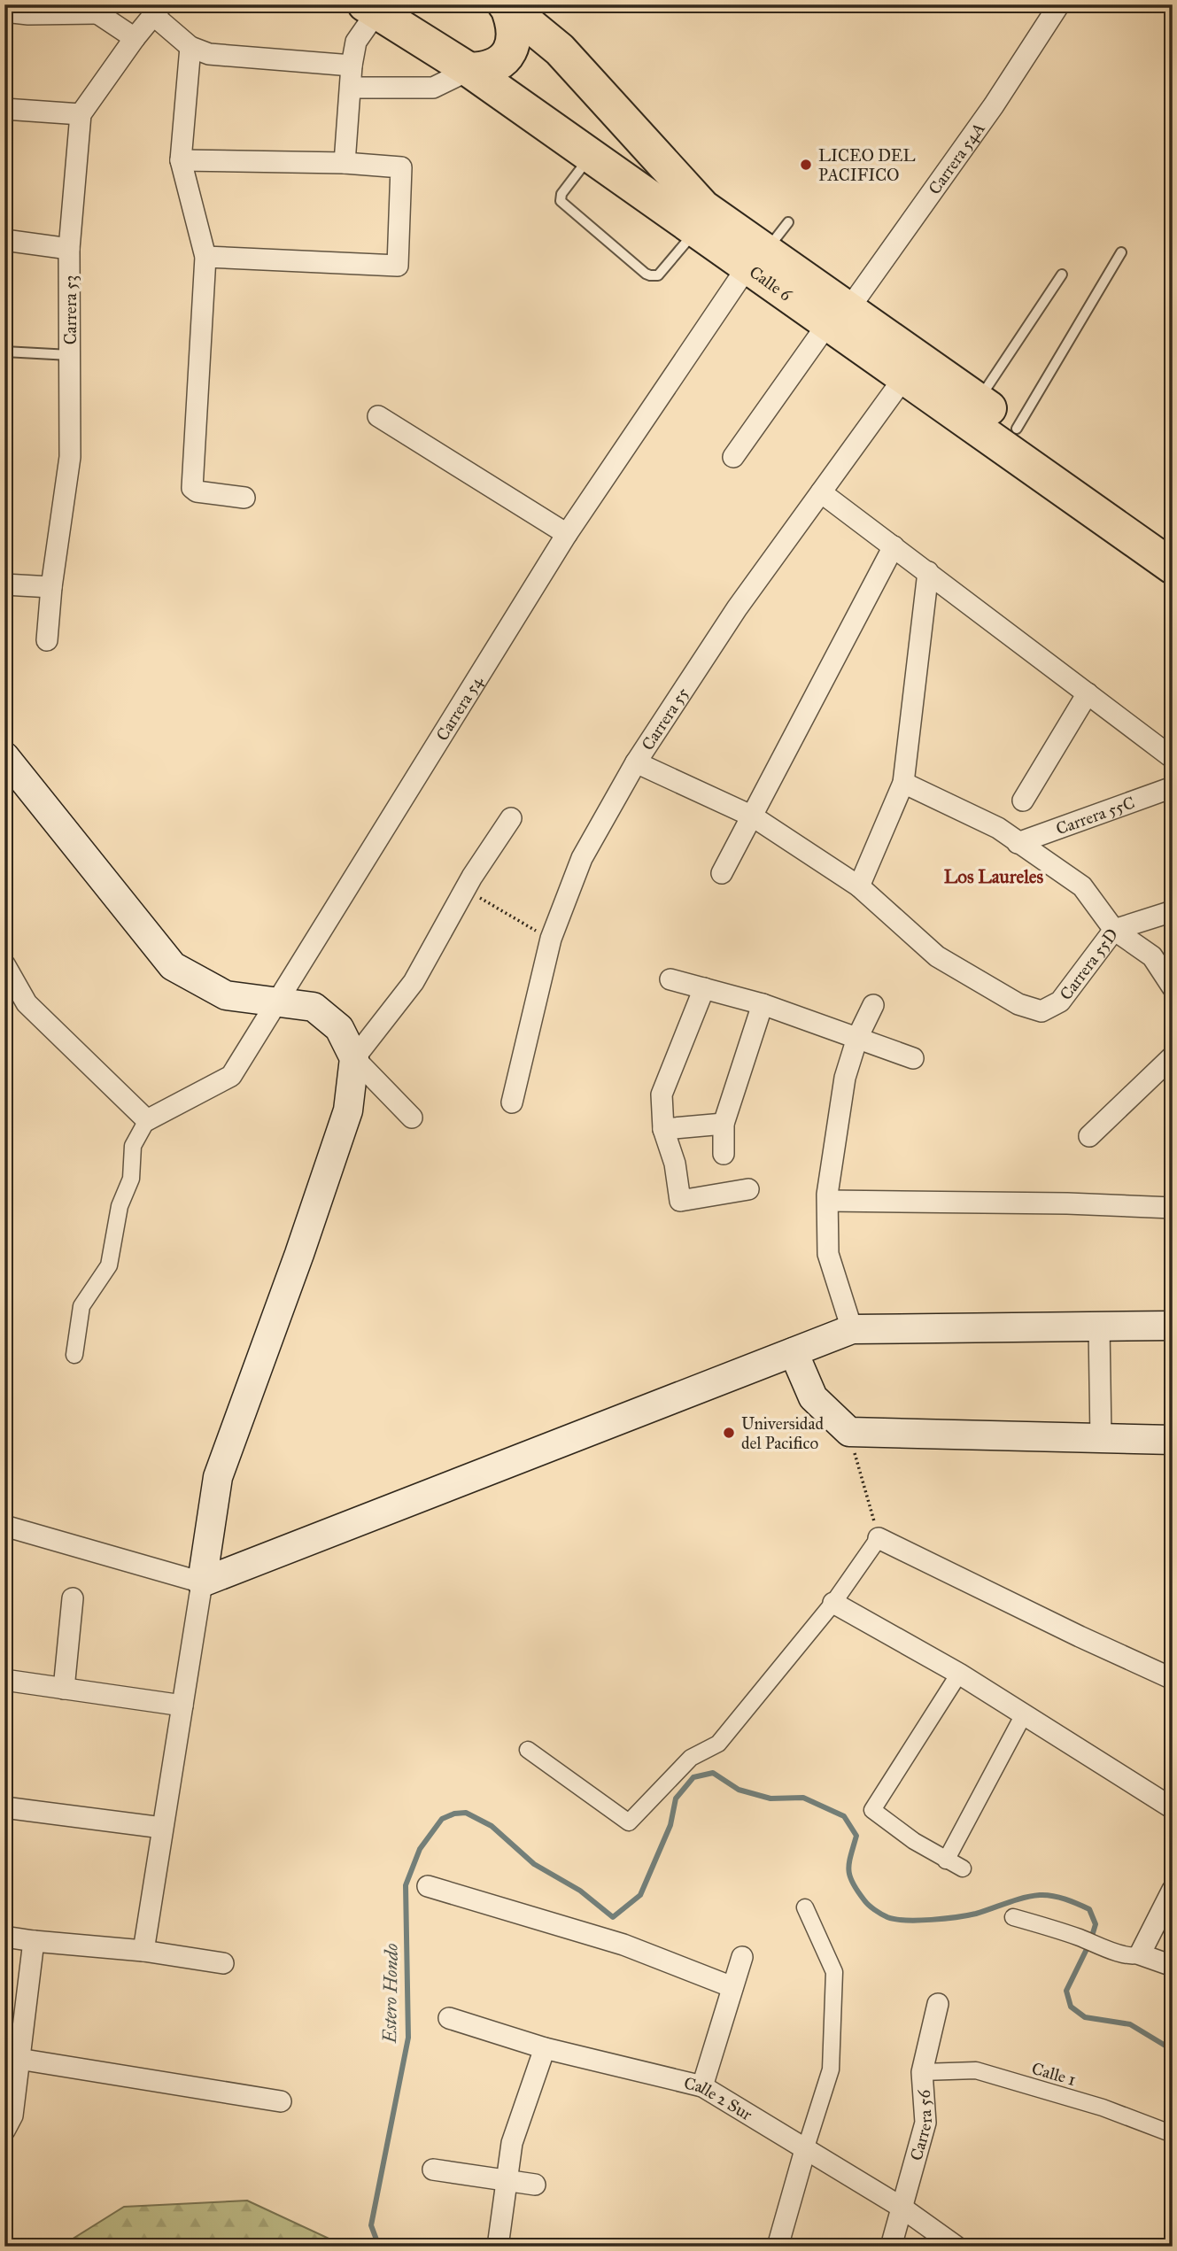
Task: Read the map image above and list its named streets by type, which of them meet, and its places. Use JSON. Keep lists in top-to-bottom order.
{
  "streets": {
    "highway": ["Calle 6"],
    "street": [
      "Carrera 54A",
      "Carrera 53",
      "Carrera 54",
      "Carrera 55",
      "Carrera 55C",
      "Carrera 55D",
      "Calle 1",
      "Calle 2 Sur",
      "Carrera 56"
    ]
  },
  "crossings": [
    ["Carrera 54A", "Calle 6"],
    ["Calle 6", "Carrera 54"],
    ["Calle 6", "Carrera 55"],
    ["Calle 1", "Carrera 56"],
    ["Calle 2 Sur", "Carrera 56"]
  ],
  "districts": ["Los Laureles"],
  "water": ["Estero Hondo"],
  "places": ["LICEO DEL PACIFICO", "Universidad del Pacifico"]
}
